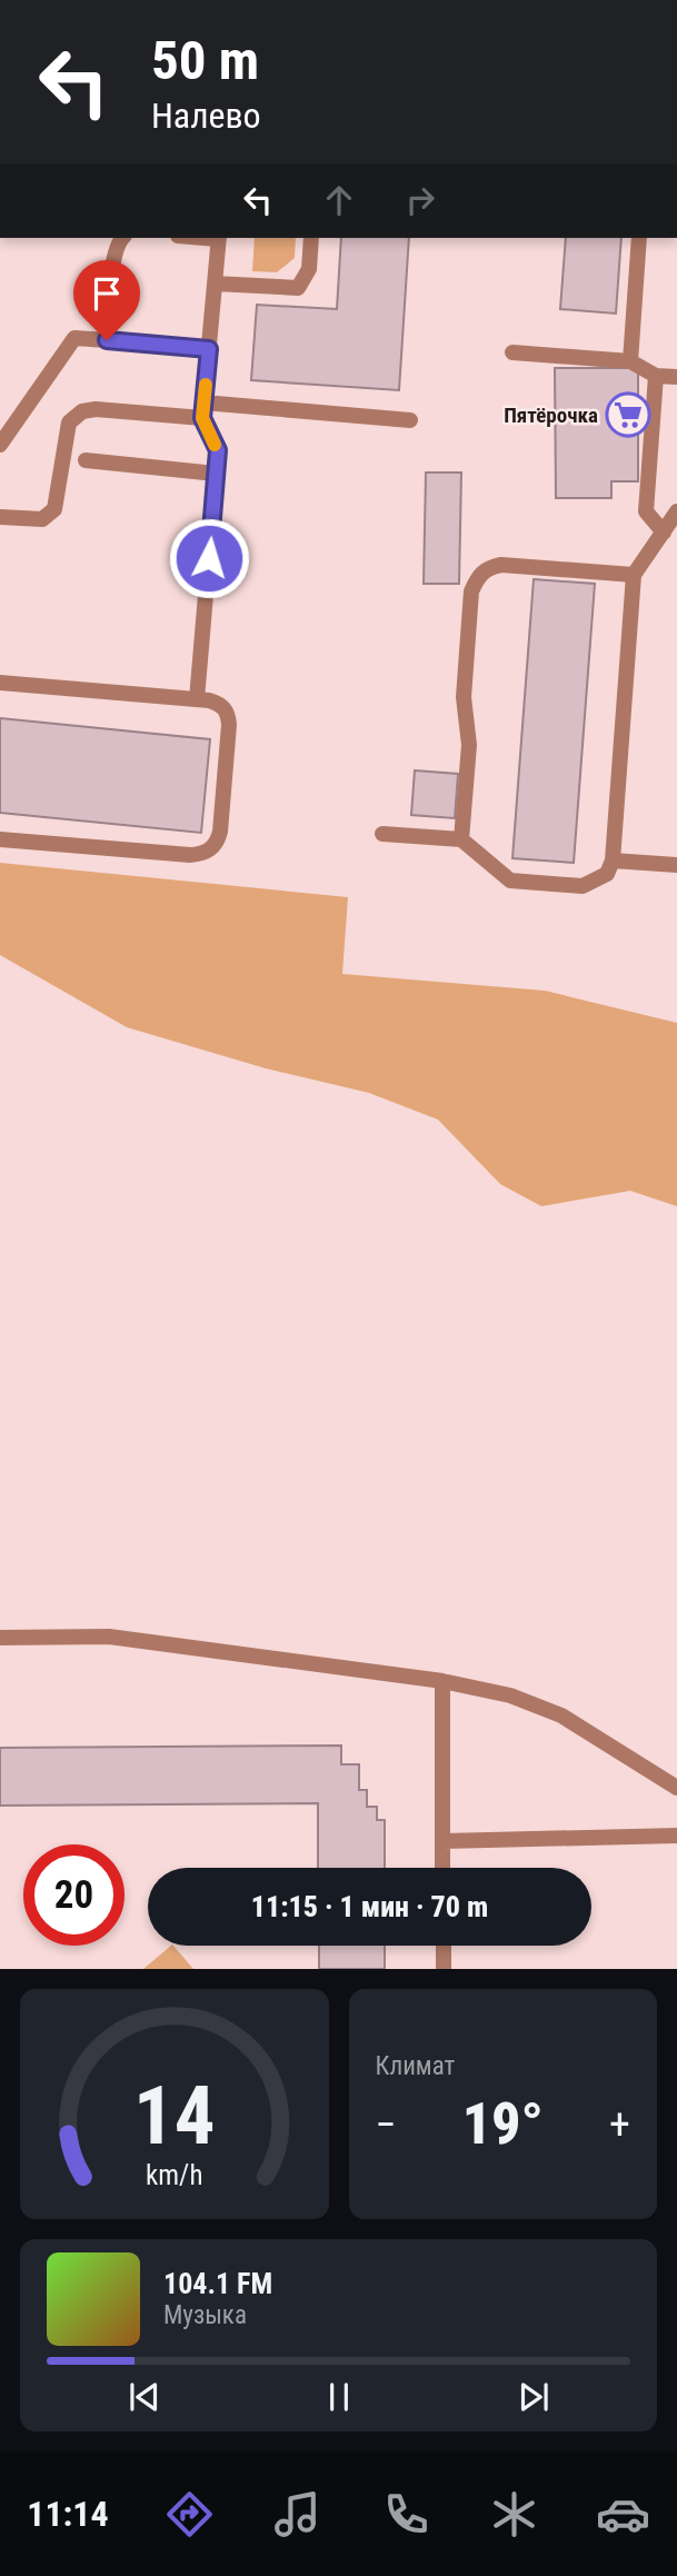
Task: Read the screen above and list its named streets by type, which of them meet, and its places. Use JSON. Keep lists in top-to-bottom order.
{
  "places": {
    "supermarket": ["Пятёрочка"]
  },
  "page": {
    "turn": ["50 m", "Налево"],
    "limit": "20",
    "trip": "11:15 · 1 мин · 70 m",
    "tile": "Климат",
    "heat": ["−", "19°", "+"],
    "song": ["104.1 FM", "Музыка"],
    "tabs": "11:14",
    "gauge": ["14", "km/h"]
  }
}
